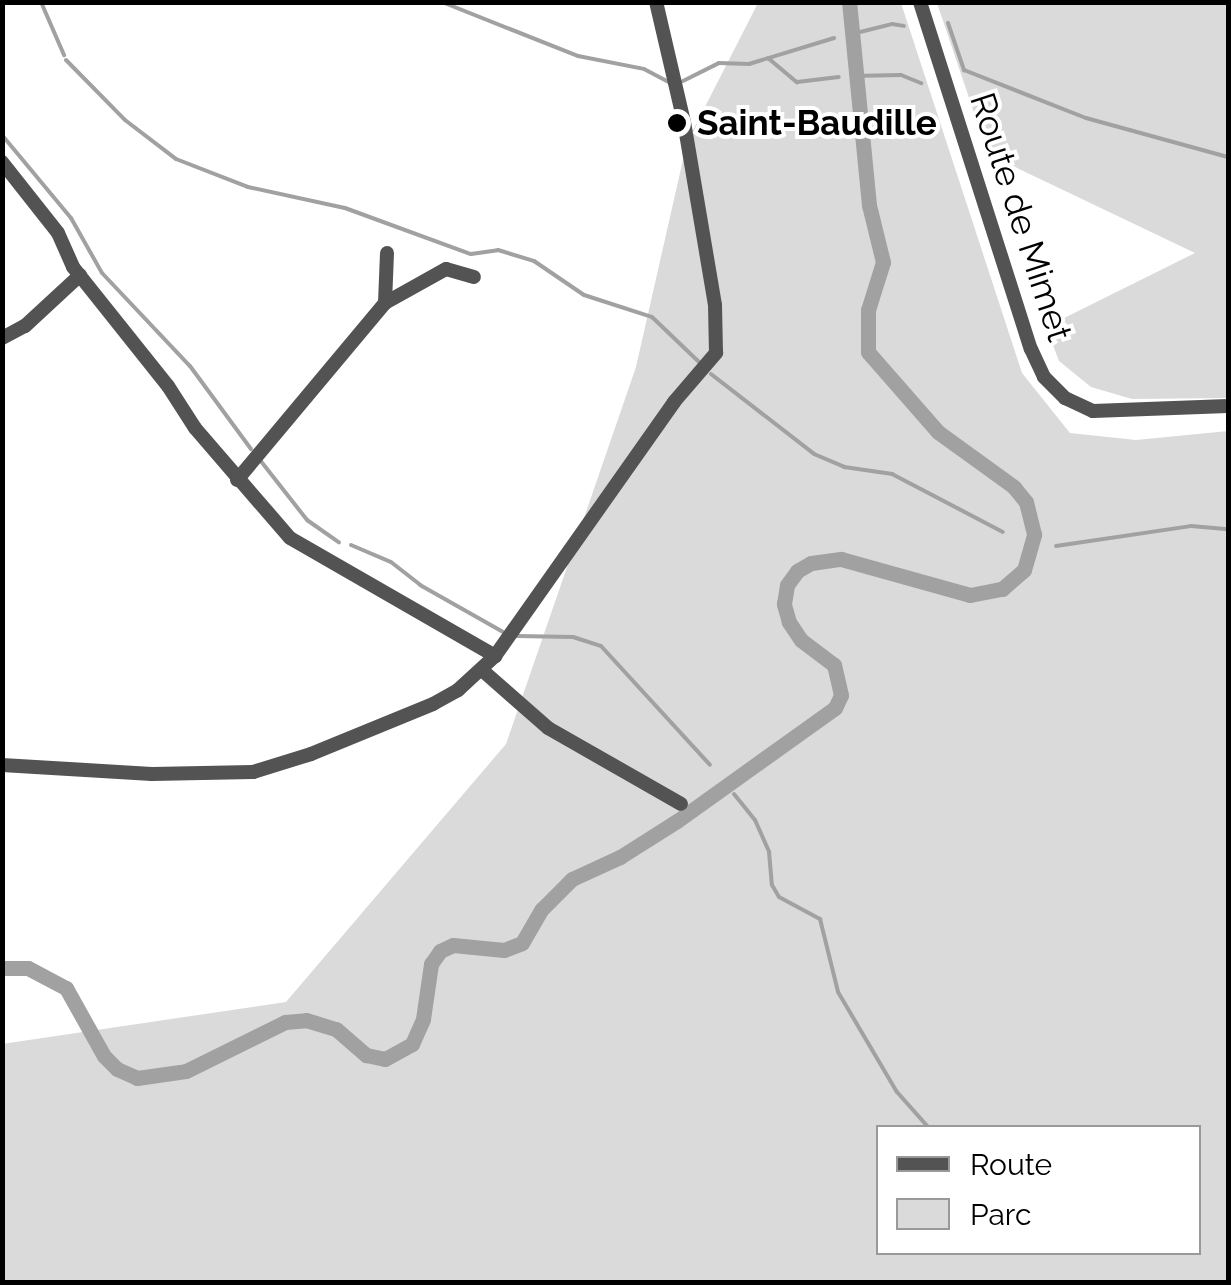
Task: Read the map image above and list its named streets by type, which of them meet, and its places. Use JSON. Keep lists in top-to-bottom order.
{
  "streets": {
    "street": ["Route de Mimet"]
  },
  "places": ["Saint-Baudille"],
  "legend": ["Route", "Parc"]
}
